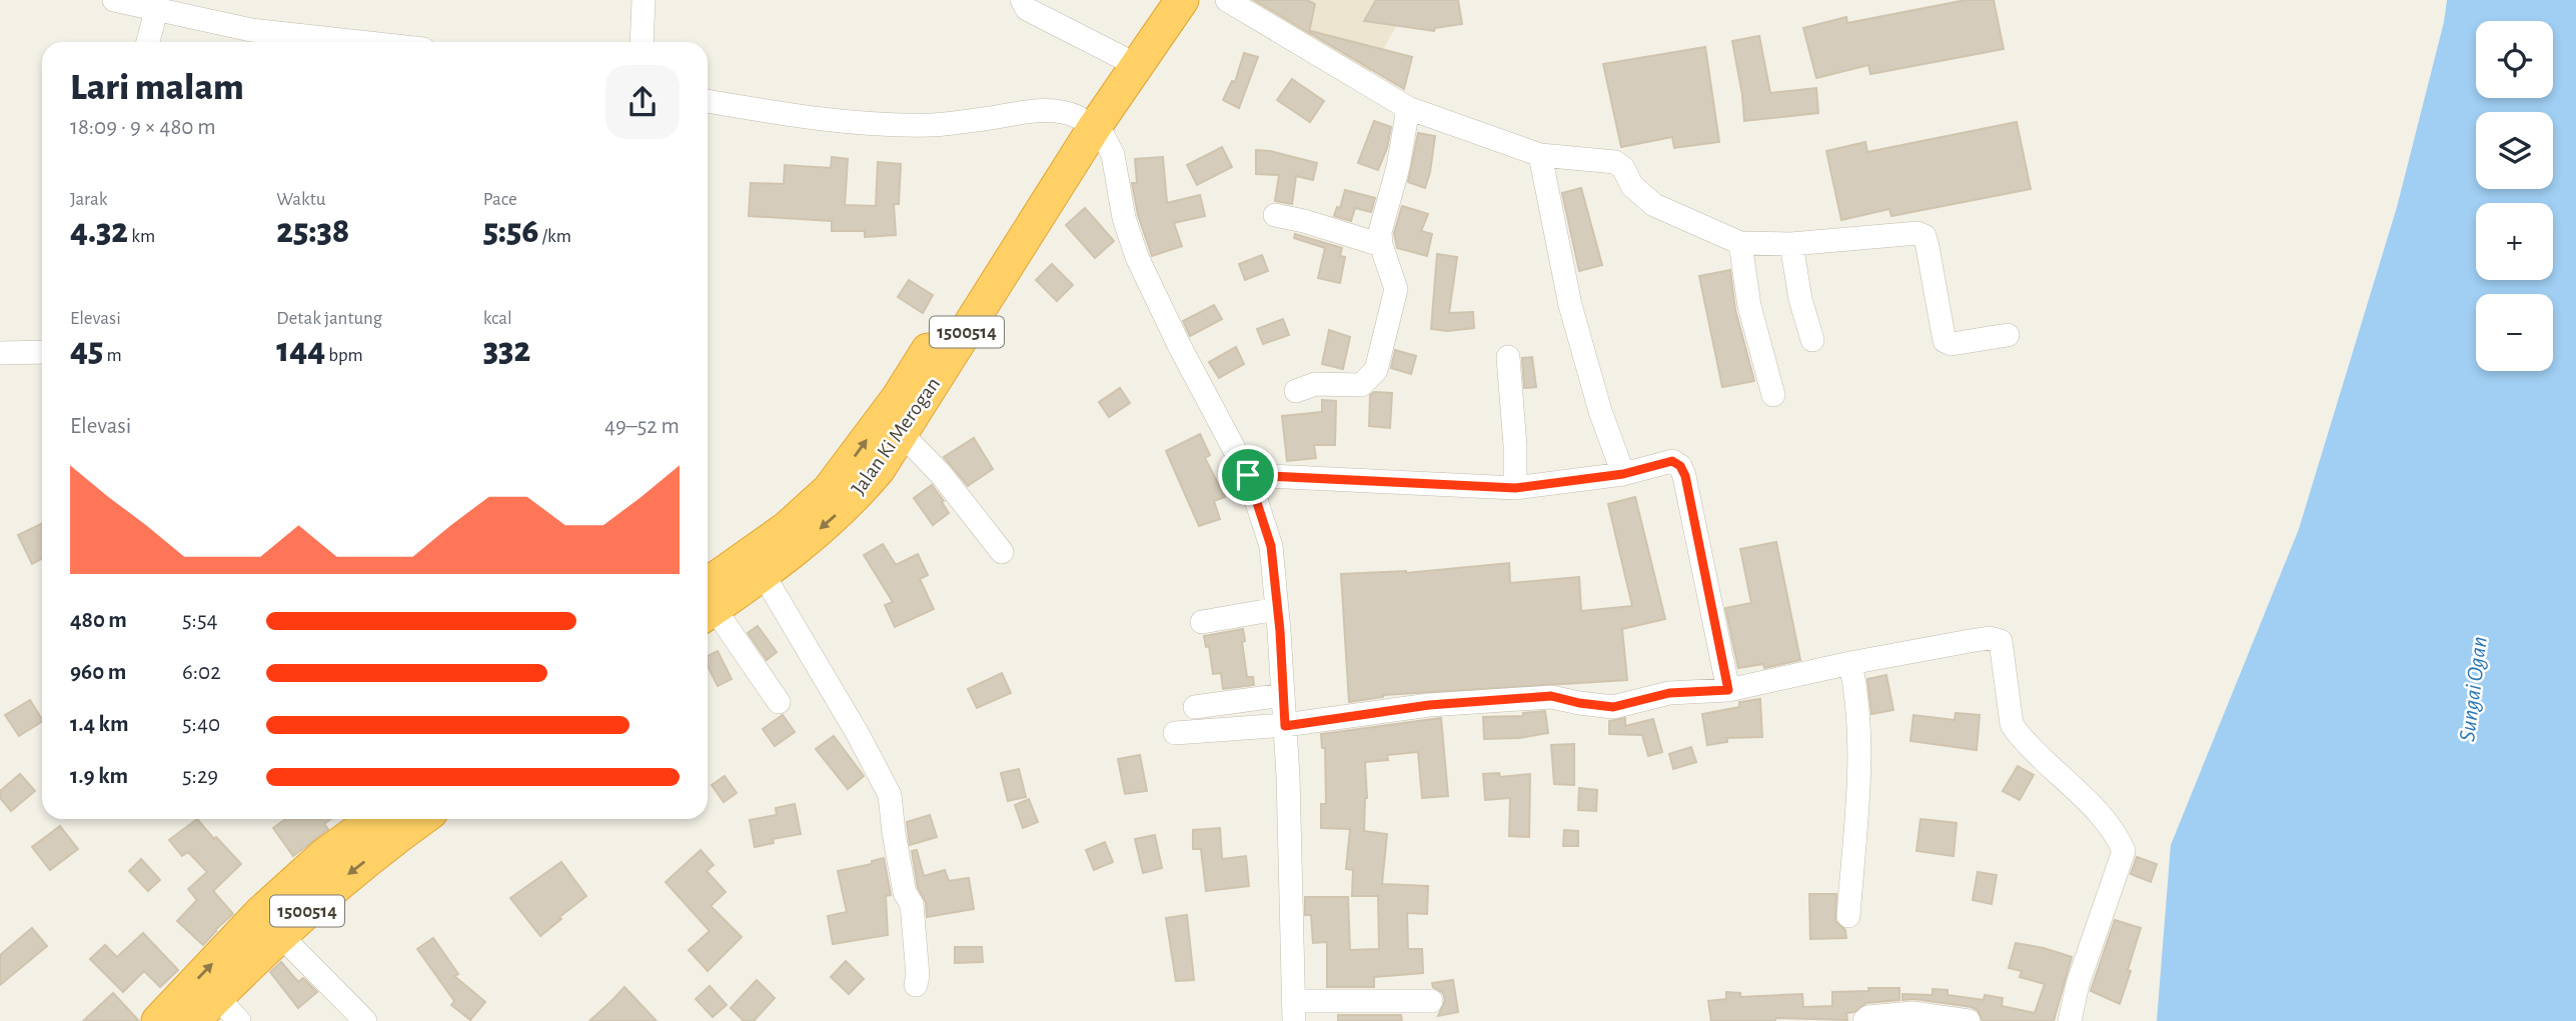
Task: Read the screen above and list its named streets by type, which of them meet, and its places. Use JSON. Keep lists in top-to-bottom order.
{
  "streets": {
    "highway": ["1500514", "Jalan Ki Merogan"]
  },
  "water": ["Sungai Ogan"],
  "page": {
    "map_buttons": ["+", "−"],
    "heading": ["Lari malam", "18:09 · 9 × 480 m"],
    "stats": [
      ["Jarak", "4.32 km"],
      ["Waktu", "25:38"],
      ["Pace", "5:56 /km"],
      ["Elevasi", "45 m"],
      ["Detak jantung", "144 bpm"],
      ["kcal", "332"]
    ],
    "chart": ["Elevasi", "49–52 m"],
    "list": [
      {
        "name": "480 m",
        "note": "5:54"
      },
      {
        "name": "960 m",
        "note": "6:02"
      },
      {
        "name": "1.4 km",
        "note": "5:40"
      },
      {
        "name": "1.9 km",
        "note": "5:29"
      }
    ]
  }
}
